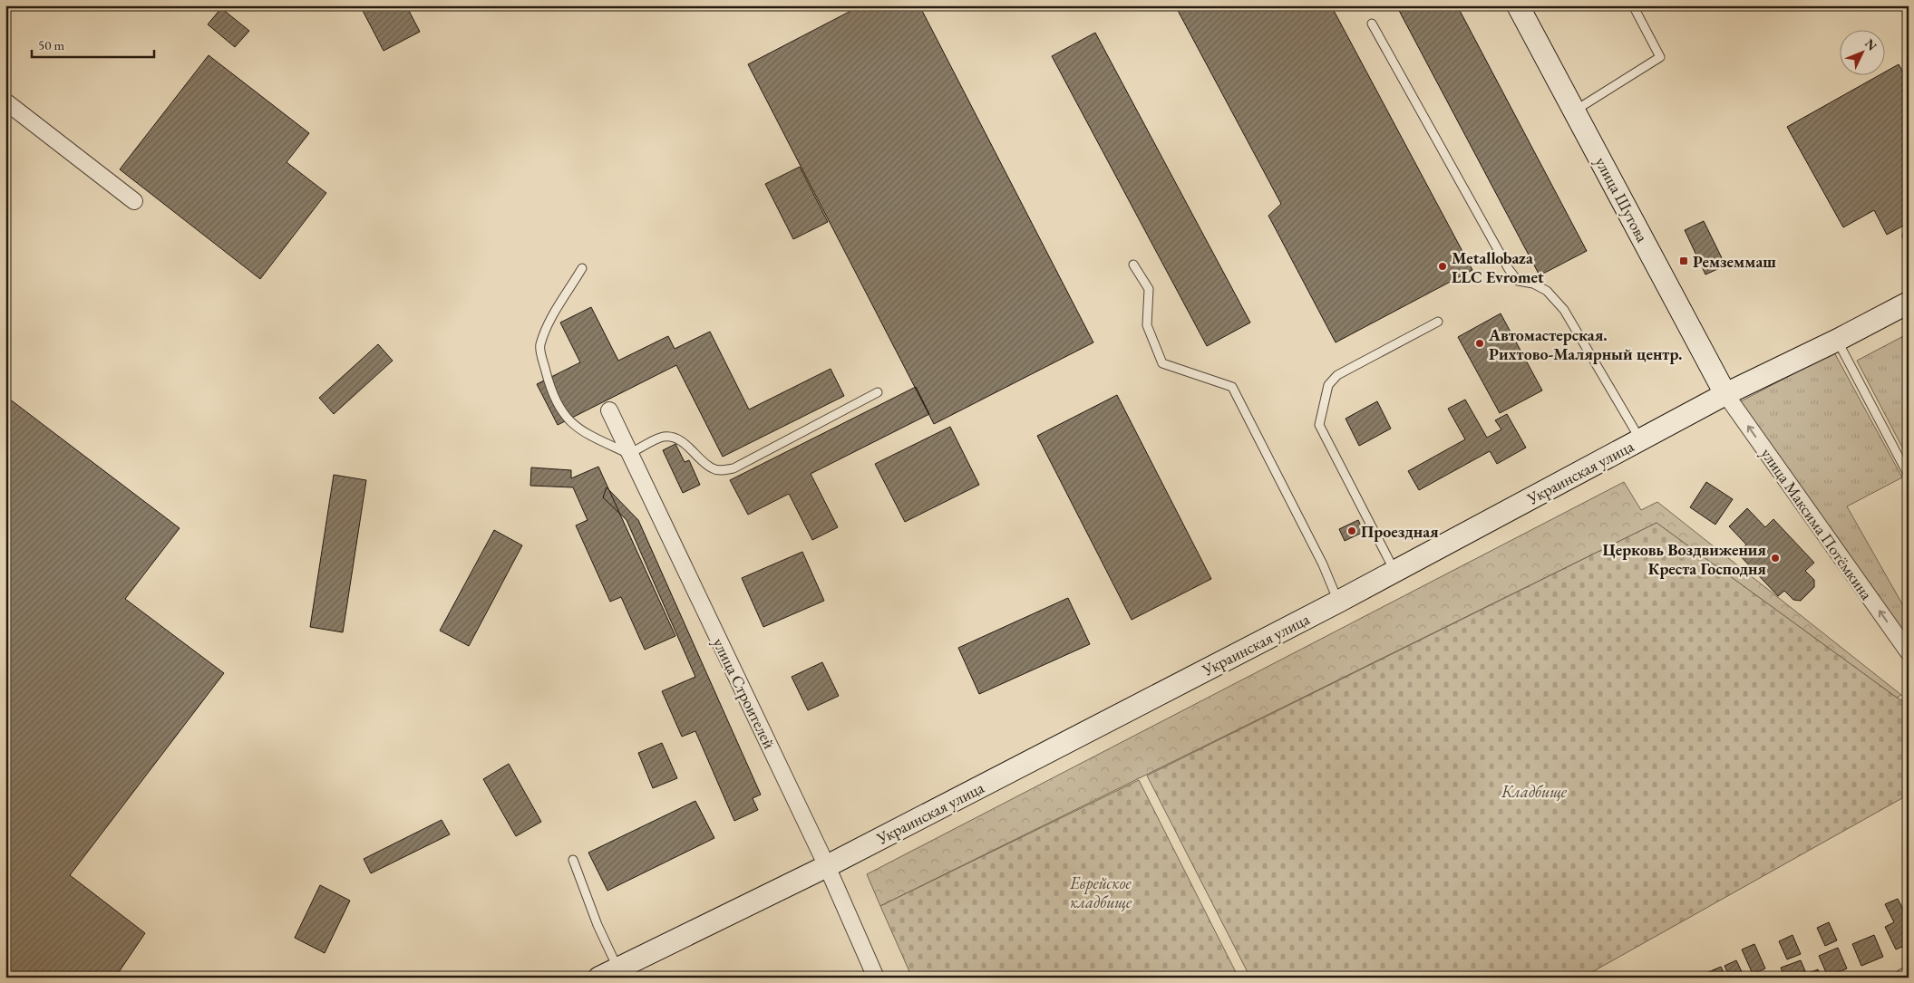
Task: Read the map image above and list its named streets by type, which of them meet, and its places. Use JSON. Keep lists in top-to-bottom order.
{
  "streets": {
    "street": [
      "улица Шутова",
      "Украинская улица",
      "улица Максима Потёмкина",
      "улица Строителей"
    ]
  },
  "crossings": [
    ["улица Шутова", "Украинская улица"],
    ["улица Шутова", "улица Максима Потёмкина"],
    ["Украинская улица", "улица Максима Потёмкина"],
    ["Украинская улица", "улица Строителей"]
  ],
  "one_way": ["улица Максима Потёмкина"],
  "parks": ["Кладбище", "Еврейское кладбище"],
  "places": {
    "transit": ["Ремземмаш"],
    "other": [
      "Metallobaza LLC Evromet",
      "Автомастерская. Рихтово-Малярный центр.",
      "Проездная",
      "Церковь Воздвижения Креста Господня"
    ]
  },
  "scale_bar": "50 m",
  "north": "top right"
}
